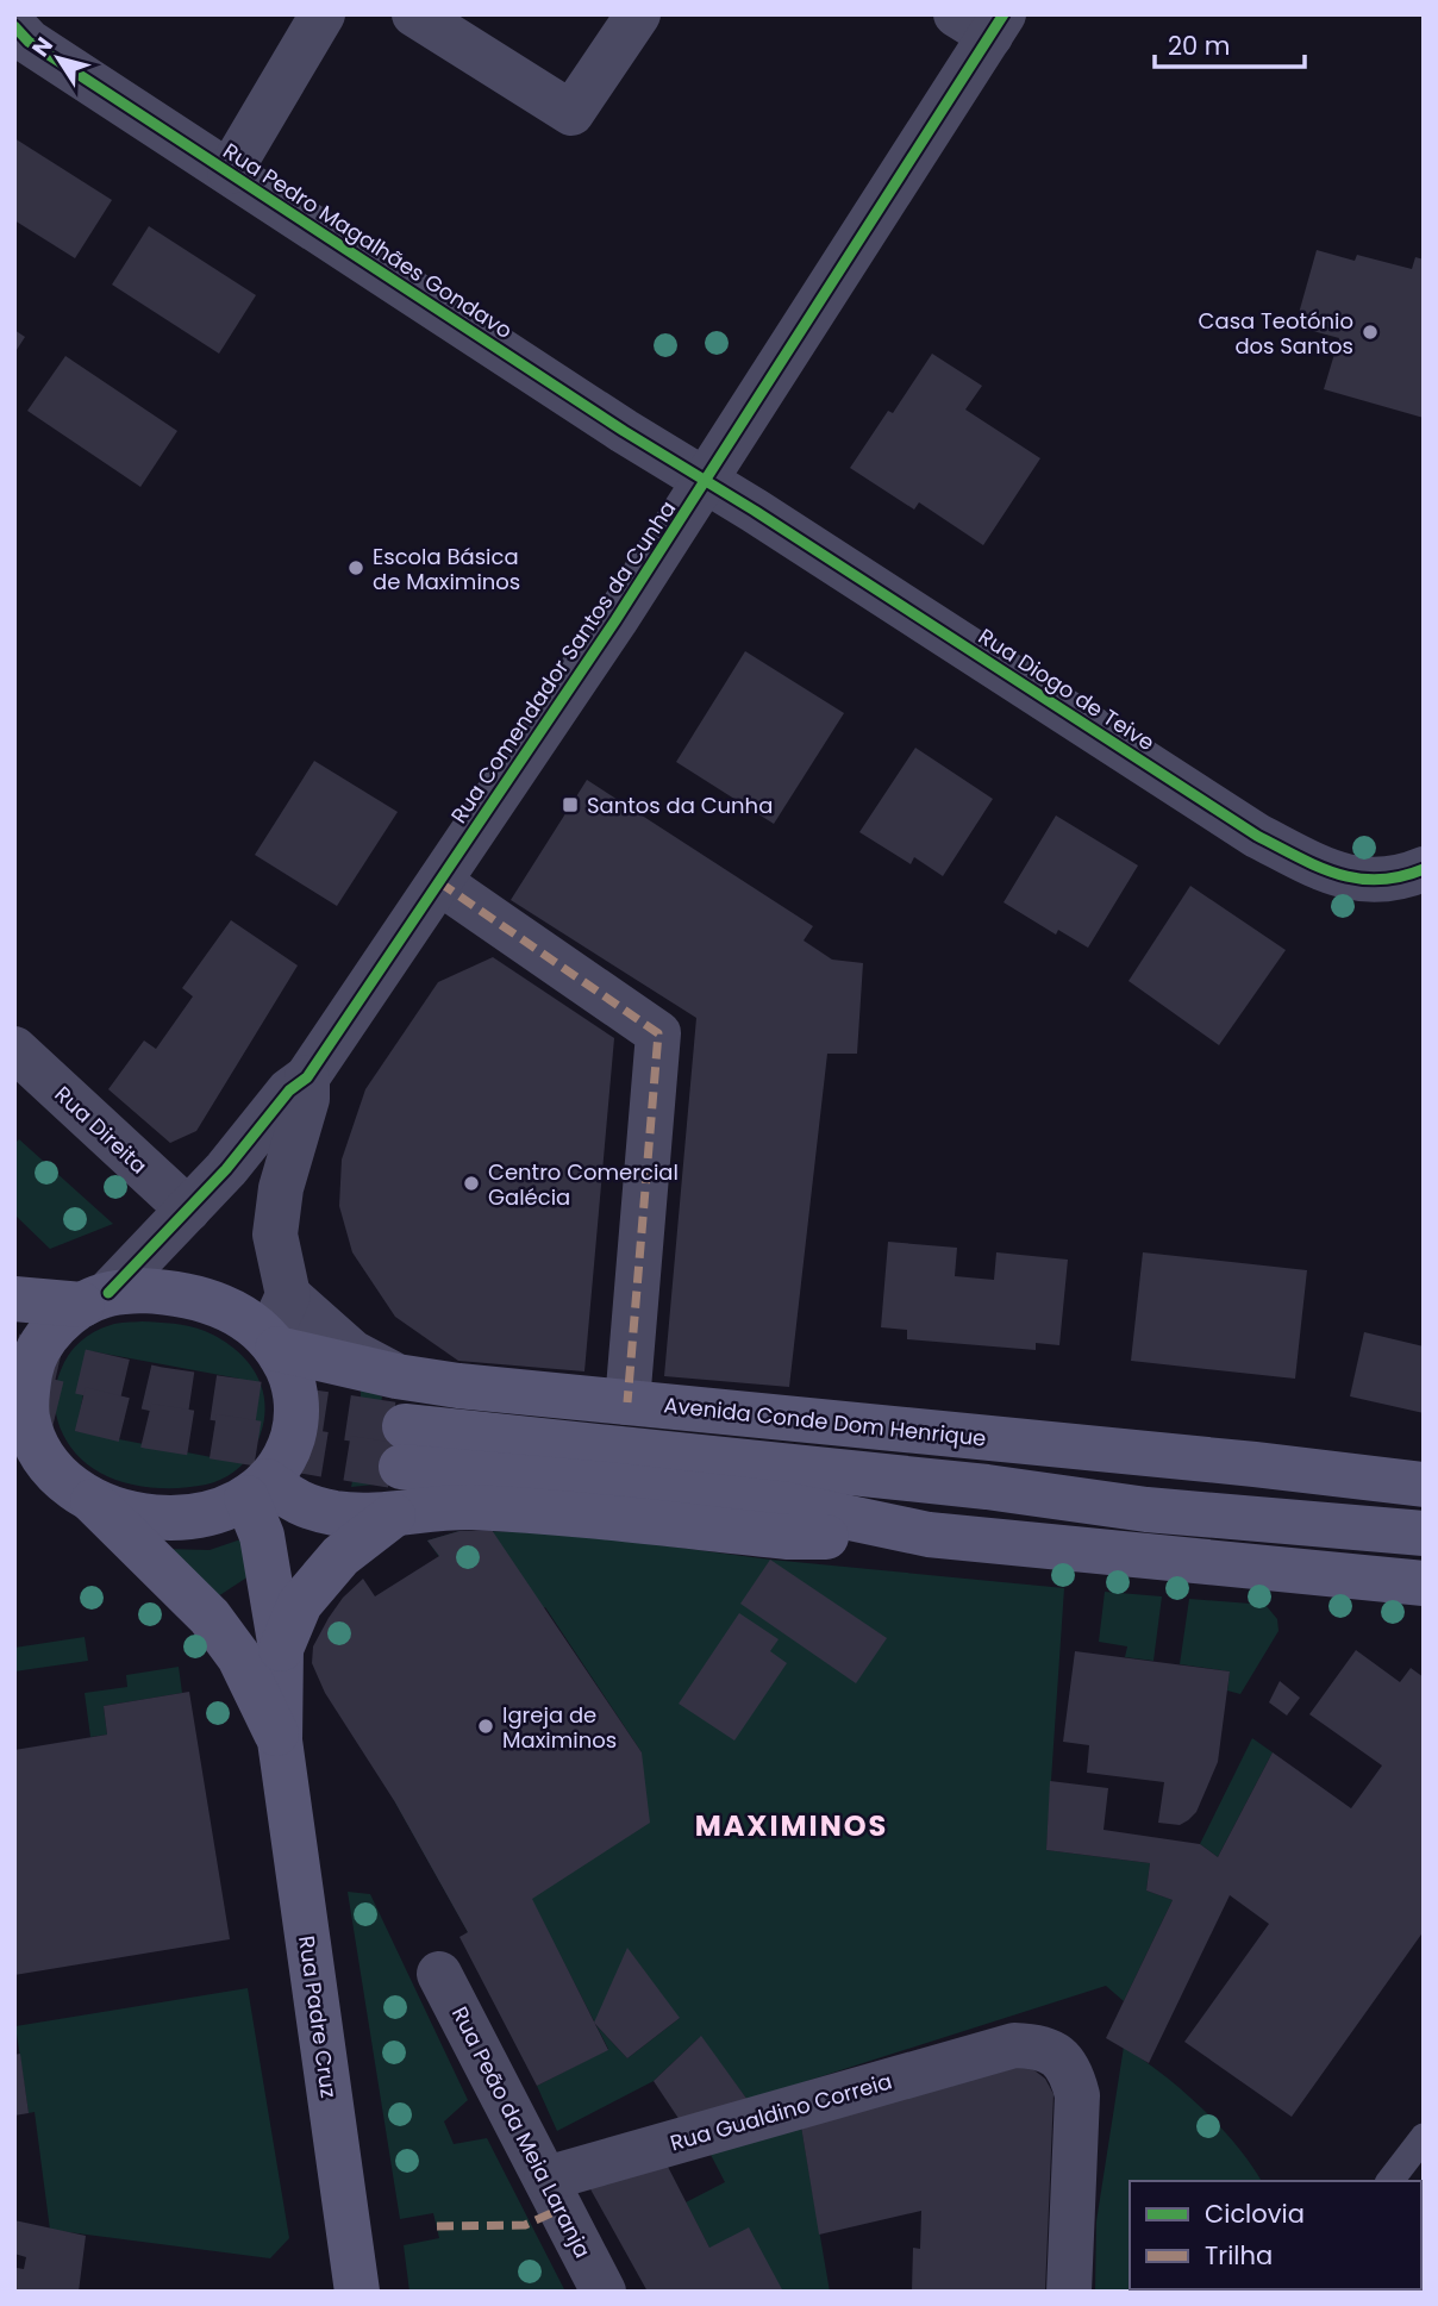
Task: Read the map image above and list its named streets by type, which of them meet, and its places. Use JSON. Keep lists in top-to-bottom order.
{
  "streets": {
    "main road": ["Avenida Conde Dom Henrique", "Rua Padre Cruz"],
    "street": [
      "Rua Pedro Magalhães Gondavo",
      "Rua Comendador Santos da Cunha",
      "Rua Diogo de Teive",
      "Rua Direita",
      "Rua Gualdino Correia",
      "Rua Peão da Meia Laranja"
    ]
  },
  "crossings": [
    ["Rua Pedro Magalhães Gondavo", "Rua Comendador Santos da Cunha"],
    ["Rua Pedro Magalhães Gondavo", "Rua Diogo de Teive"],
    ["Rua Comendador Santos da Cunha", "Rua Diogo de Teive"],
    ["Rua Comendador Santos da Cunha", "Rua Direita"],
    ["Rua Comendador Santos da Cunha", "Avenida Conde Dom Henrique"],
    ["Rua Comendador Santos da Cunha", "Rua Padre Cruz"],
    ["Avenida Conde Dom Henrique", "Rua Padre Cruz"],
    ["Rua Gualdino Correia", "Rua Peão da Meia Laranja"]
  ],
  "districts": ["MAXIMINOS"],
  "places": {
    "other": [
      "Casa Teotónio dos Santos",
      "Escola Básica de Maximinos",
      "Centro Comercial Galécia",
      "Igreja de Maximinos"
    ],
    "transit": ["Santos da Cunha"]
  },
  "legend": ["Ciclovia", "Trilha"],
  "scale_bar": "20 m",
  "north": "top left"
}
